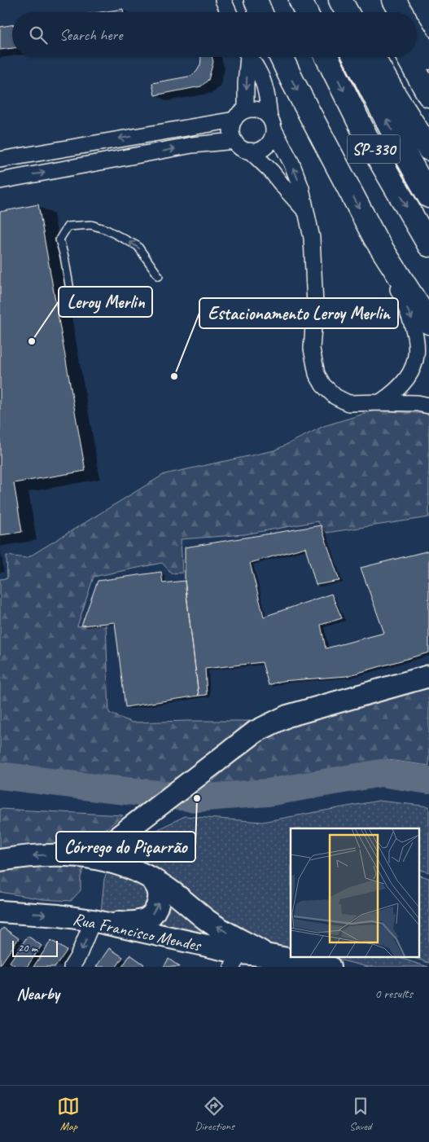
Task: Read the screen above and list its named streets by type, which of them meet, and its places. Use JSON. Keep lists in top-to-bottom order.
{
  "streets": {
    "highway": ["SP-330"],
    "street": ["Rua Francisco Mendes"]
  },
  "places": ["Leroy Merlin", "Estacionamento Leroy Merlin", "Córrego do Piçarrão"],
  "scale_bar": "20 m",
  "page": {
    "search": "Search here",
    "scale": "20 m",
    "heading": ["Nearby", "0 results"],
    "nav": ["Map", "Directions", "Saved"]
  }
}
